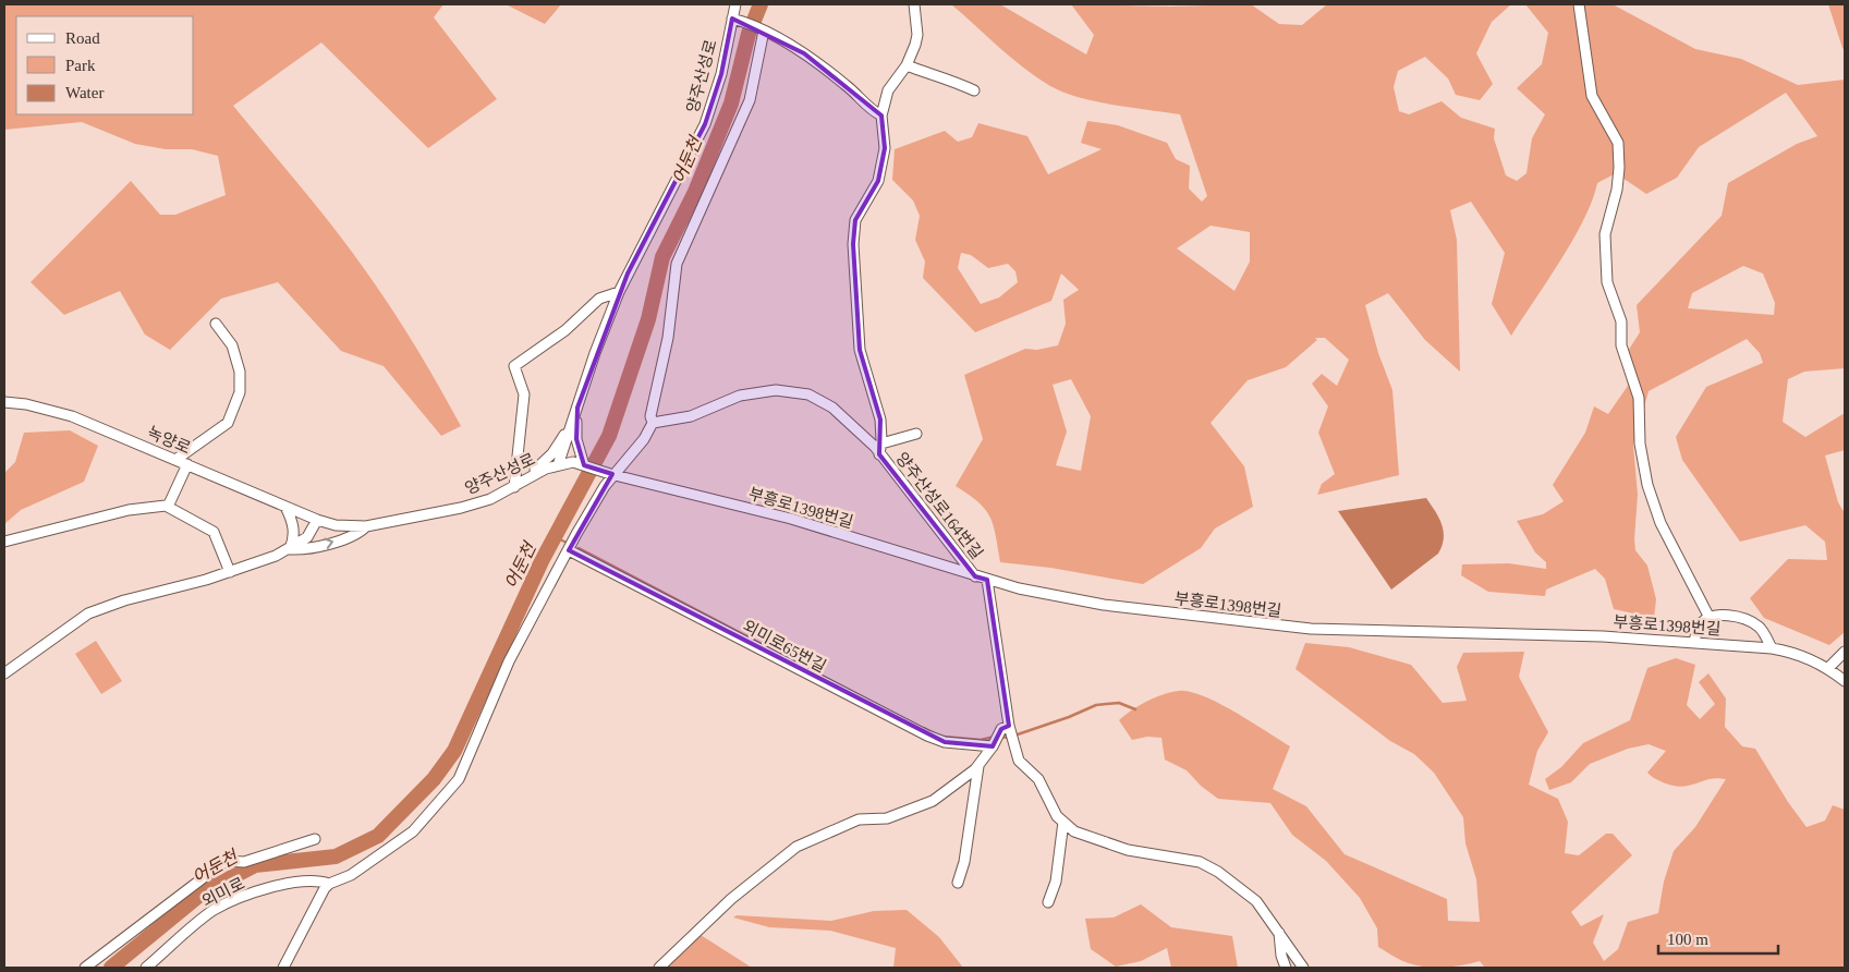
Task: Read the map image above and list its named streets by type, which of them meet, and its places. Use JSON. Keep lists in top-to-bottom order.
{
  "streets": {
    "street": [
      "양주산성로",
      "녹양로",
      "양주산성로164번길",
      "부흥로1398번길",
      "외미로65번길",
      "외미로"
    ]
  },
  "crossings": [
    ["양주산성로", "녹양로"],
    ["양주산성로", "부흥로1398번길"],
    ["양주산성로164번길", "부흥로1398번길"]
  ],
  "water": ["어둔천"],
  "legend": ["Road", "Park", "Water"],
  "scale_bar": "100 m"
}
